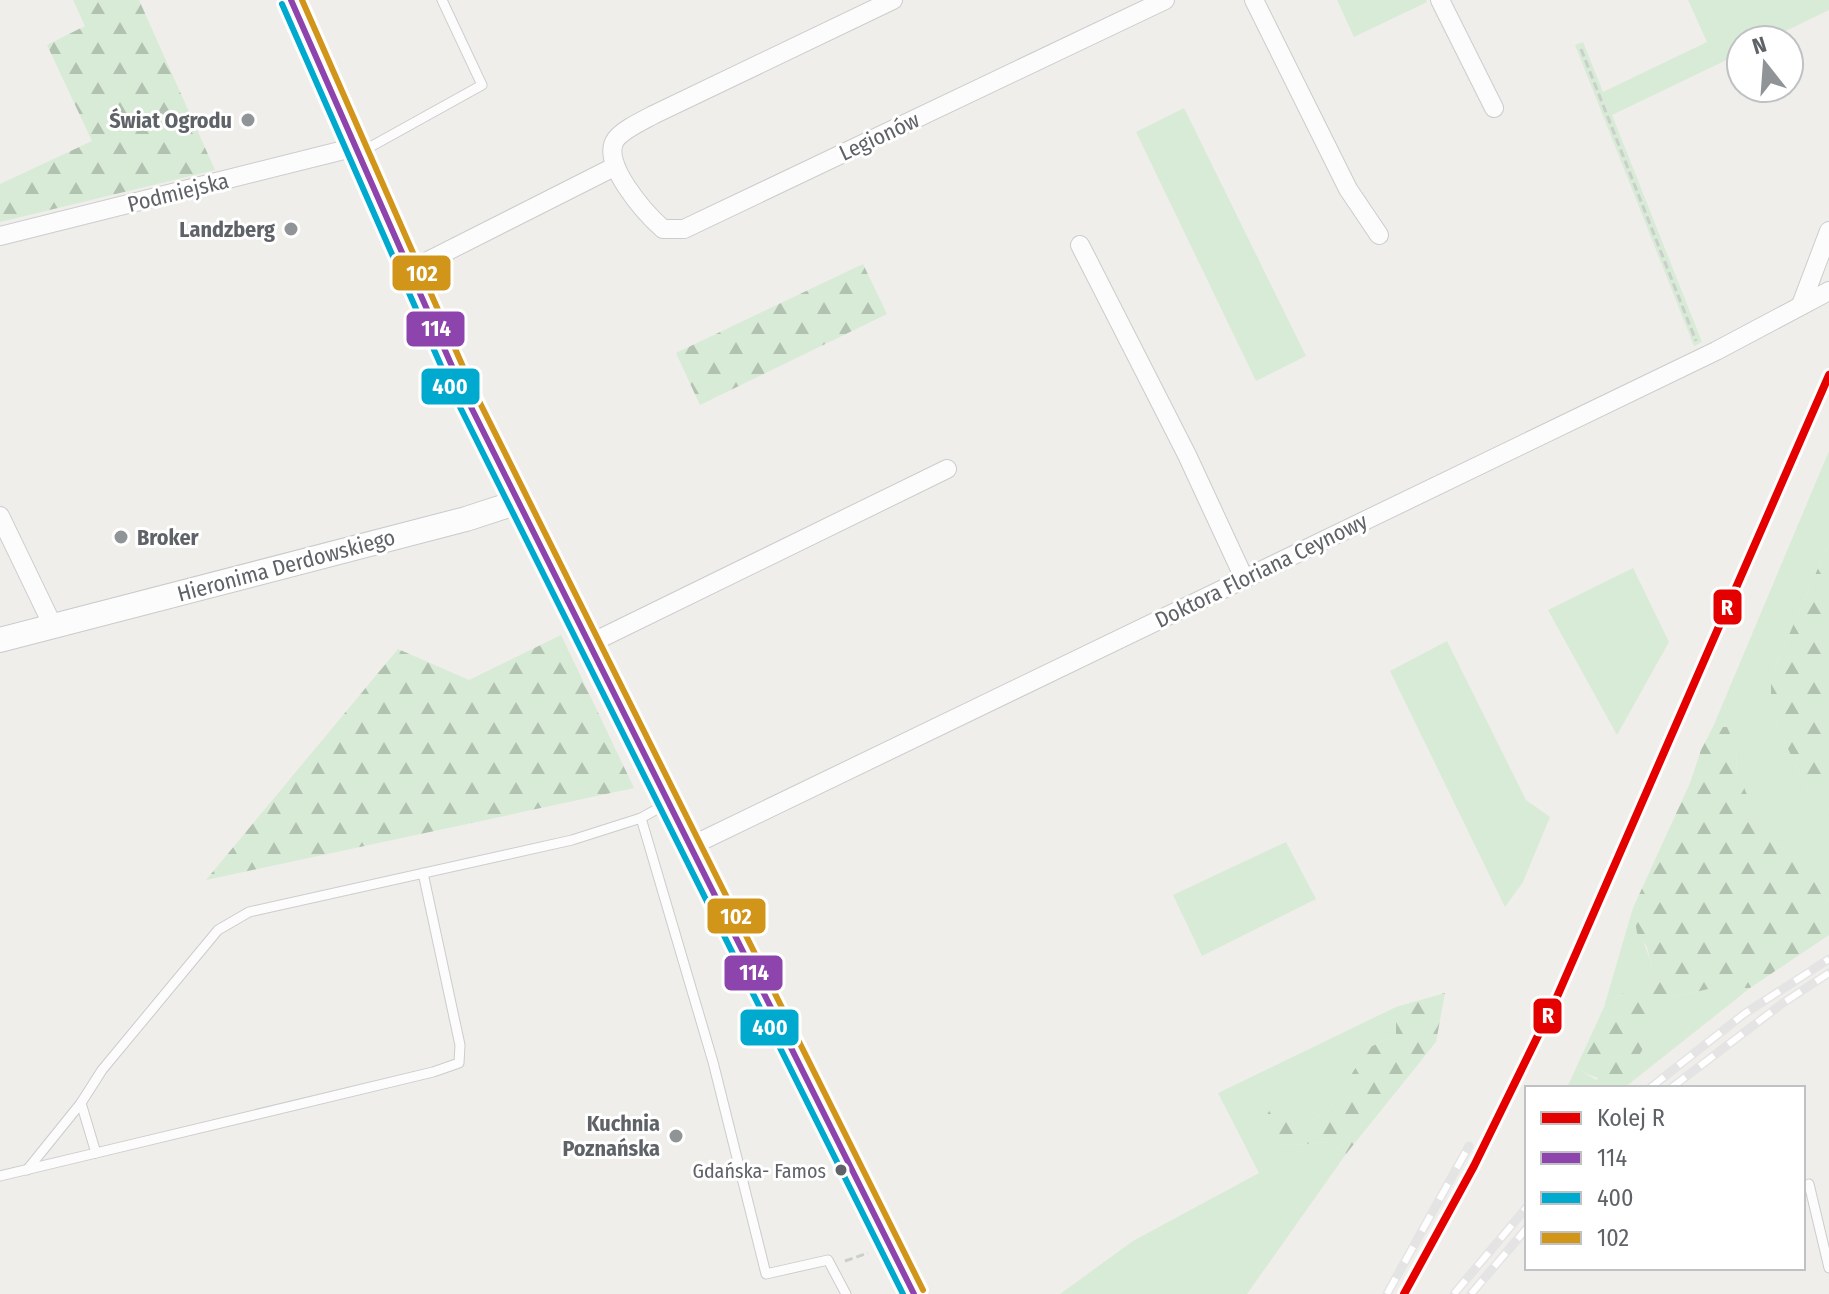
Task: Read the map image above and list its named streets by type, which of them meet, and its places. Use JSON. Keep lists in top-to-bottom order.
{
  "streets": {
    "main road": ["Hieronima Derdowskiego"],
    "street": ["Legionów", "Podmiejska", "Doktora Floriana Ceynowy"]
  },
  "places": [
    "Świat Ogrodu",
    "Landzberg",
    "Broker",
    "Kuchnia Poznańska",
    "Gdańska- Famos"
  ],
  "lines": [
    "transit line 114",
    "transit line 102",
    "transit line 400",
    "rail line R"
  ],
  "legend": [
    "Kolej R",
    "114",
    "400",
    "102"
  ],
  "north": "top"
}
